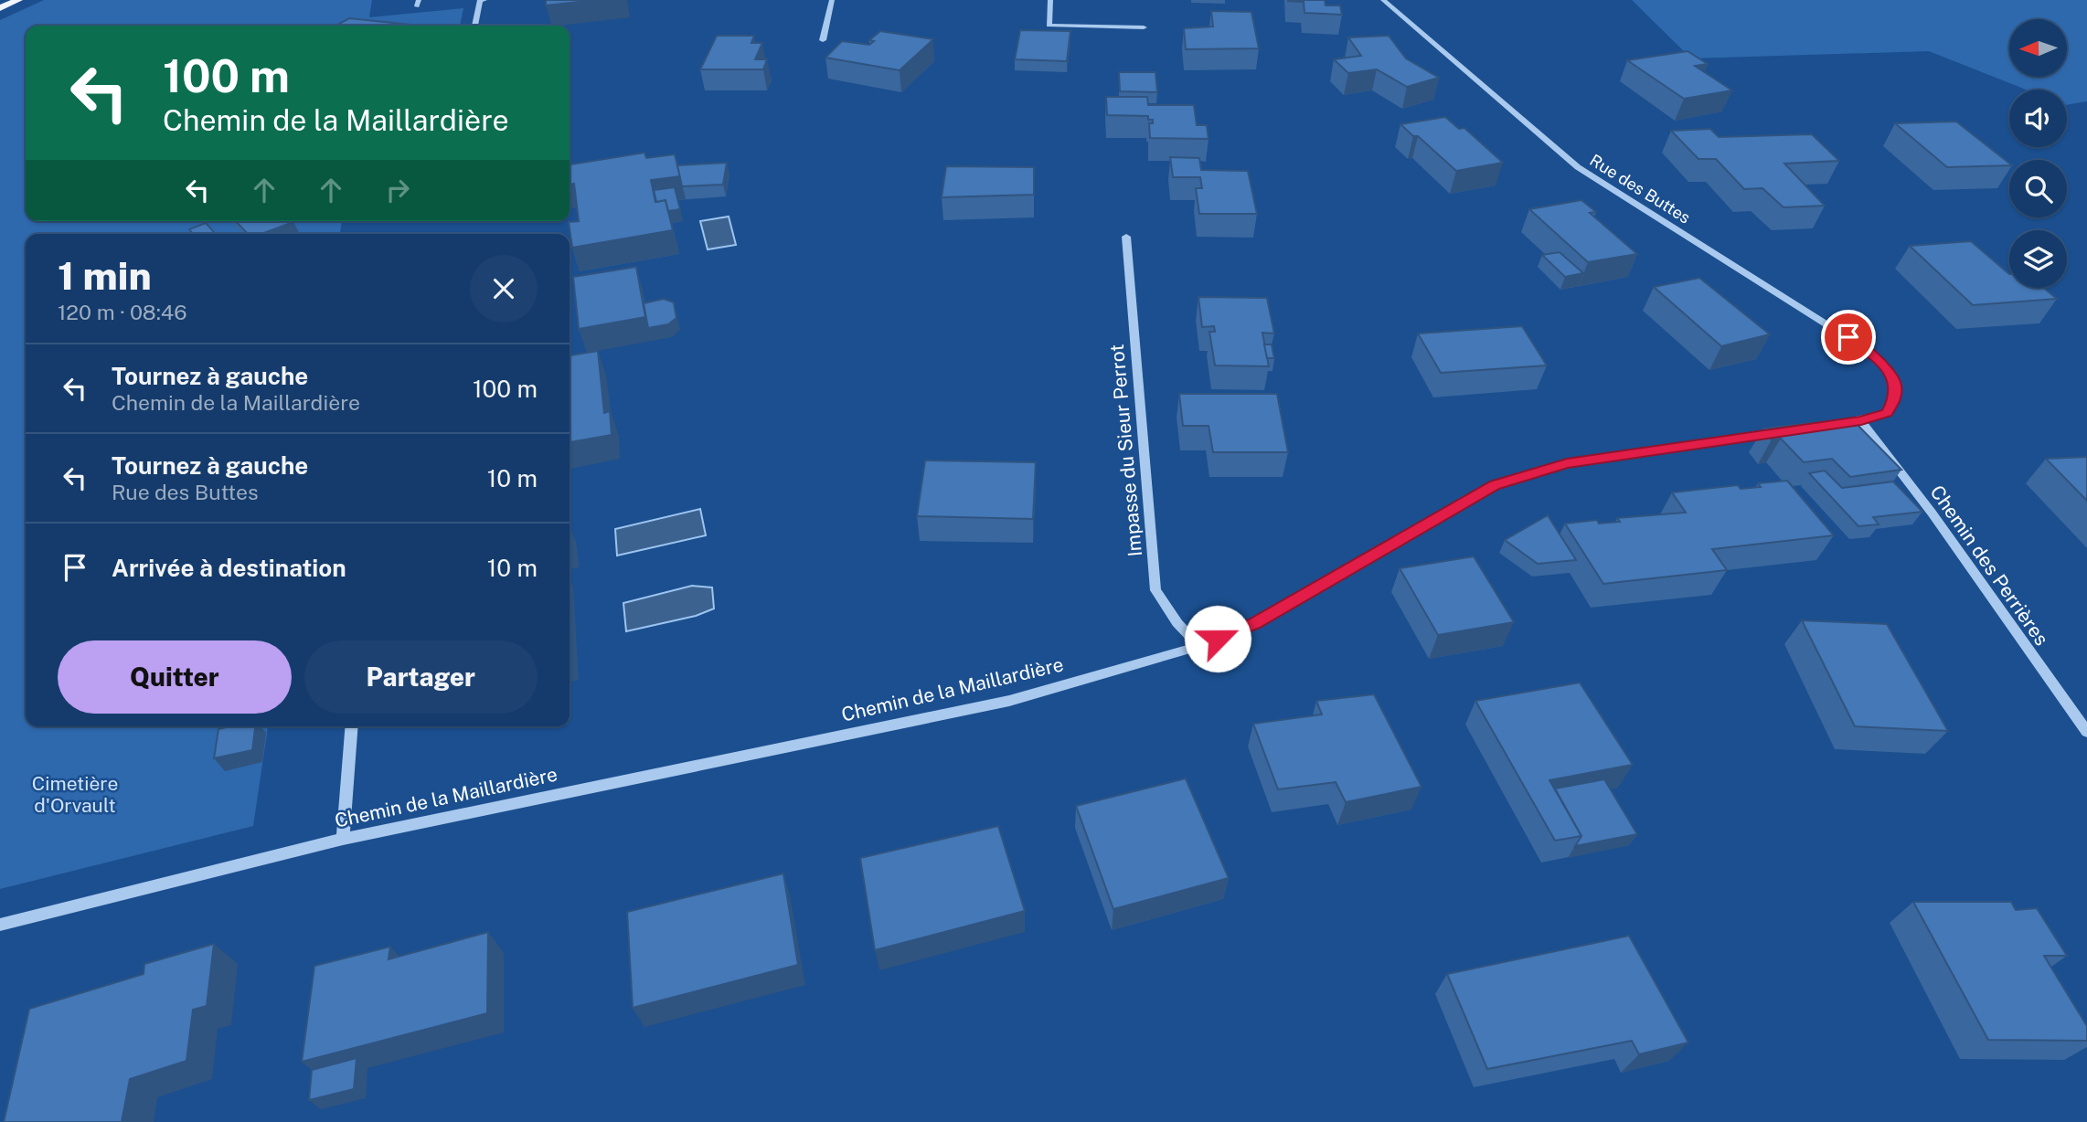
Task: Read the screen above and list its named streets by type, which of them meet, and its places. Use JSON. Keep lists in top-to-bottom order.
{
  "streets": {
    "street": [
      "Rue des Buttes",
      "Impasse du Sieur Perrot",
      "Chemin des Perrières",
      "Chemin de la Maillardière"
    ]
  },
  "crossings": [
    ["Rue des Buttes", "Chemin des Perrières"],
    ["Impasse du Sieur Perrot", "Chemin de la Maillardière"]
  ],
  "parks": ["Cimetière d'Orvault"],
  "north": "left",
  "page": {
    "turn": ["100 m", "Chemin de la Maillardière"],
    "heading": ["1 min", "120 m · 08:46"],
    "list": [
      {
        "name": "Tournez à gauche",
        "note": "Chemin de la Maillardière",
        "value": "100 m"
      },
      {
        "name": "Tournez à gauche",
        "note": "Rue des Buttes",
        "value": "10 m"
      },
      {
        "name": "Arrivée à destination",
        "value": "10 m"
      }
    ],
    "buttons": ["Quitter", "Partager"]
  }
}
